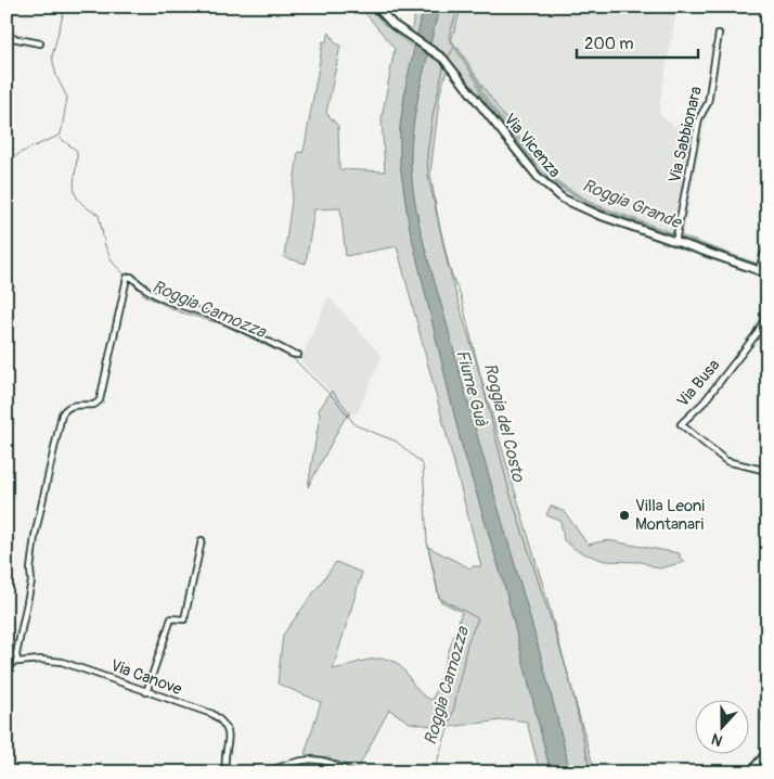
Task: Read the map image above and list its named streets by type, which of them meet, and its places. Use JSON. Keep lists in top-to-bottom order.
{
  "streets": {
    "main road": ["Via Vicenza"],
    "street": ["Via Sabbionara", "Via Busa", "Via Canove"]
  },
  "crossings": [
    ["Via Sabbionara", "Via Vicenza"]
  ],
  "water": [
    "Roggia Grande",
    "Roggia Camozza",
    "Fiume Guà",
    "Roggia del Costo"
  ],
  "places": ["Villa Leoni Montanari"],
  "scale_bar": "200 m",
  "north": "bottom"
}
